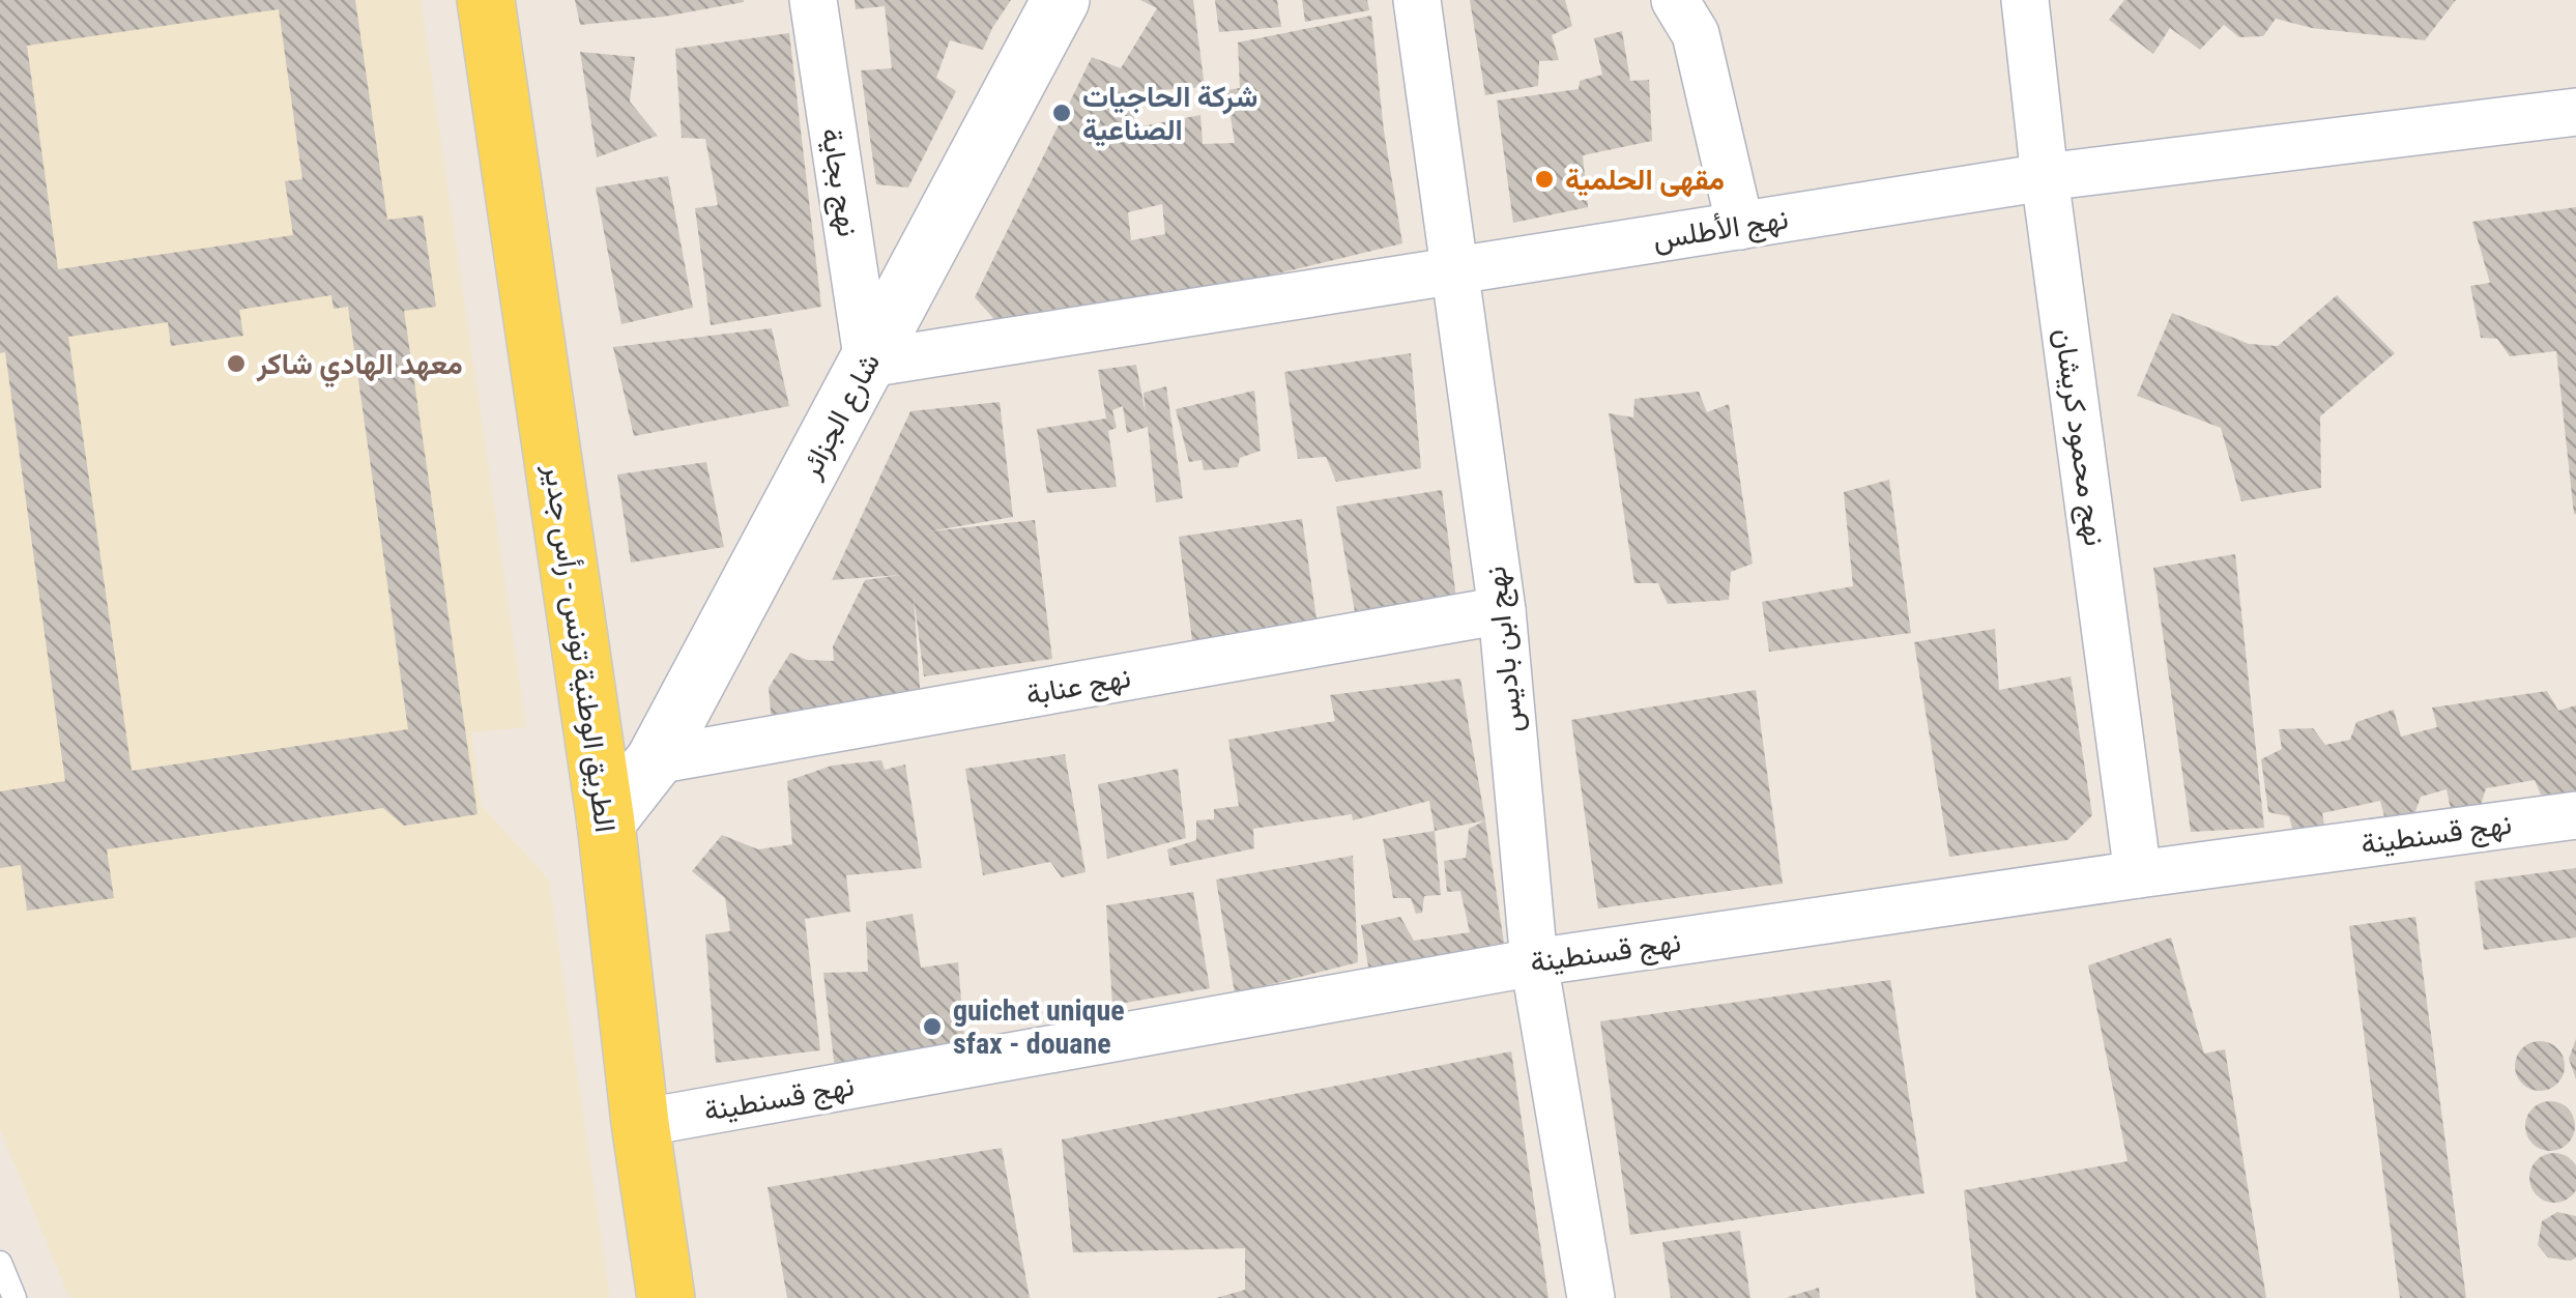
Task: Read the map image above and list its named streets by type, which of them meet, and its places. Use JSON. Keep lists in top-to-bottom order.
{
  "streets": {
    "main road": ["الطريق الوطنية تونس - رأس جدير"],
    "street": [
      "نهج بجاية",
      "نهج الأطلس",
      "شارع الجزائر",
      "نهج محمود كريشان",
      "نهج ابن باديس",
      "نهج عنابة",
      "نهج قسنطينة"
    ]
  },
  "crossings": [
    ["نهج بجاية", "نهج الأطلس"],
    ["نهج بجاية", "شارع الجزائر"],
    ["نهج الأطلس", "شارع الجزائر"],
    ["نهج الأطلس", "نهج محمود كريشان"],
    ["نهج الأطلس", "نهج ابن باديس"],
    ["شارع الجزائر", "الطريق الوطنية تونس - رأس جدير"],
    ["شارع الجزائر", "نهج عنابة"],
    ["نهج محمود كريشان", "نهج قسنطينة"],
    ["الطريق الوطنية تونس - رأس جدير", "نهج قسنطينة"],
    ["نهج ابن باديس", "نهج عنابة"],
    ["نهج ابن باديس", "نهج قسنطينة"]
  ],
  "places": [
    "شركة الحاجيات الصناعية",
    "مقهى الحلمية",
    "معهد الهادي شاكر",
    "guichet unique sfax - douane"
  ]
}
